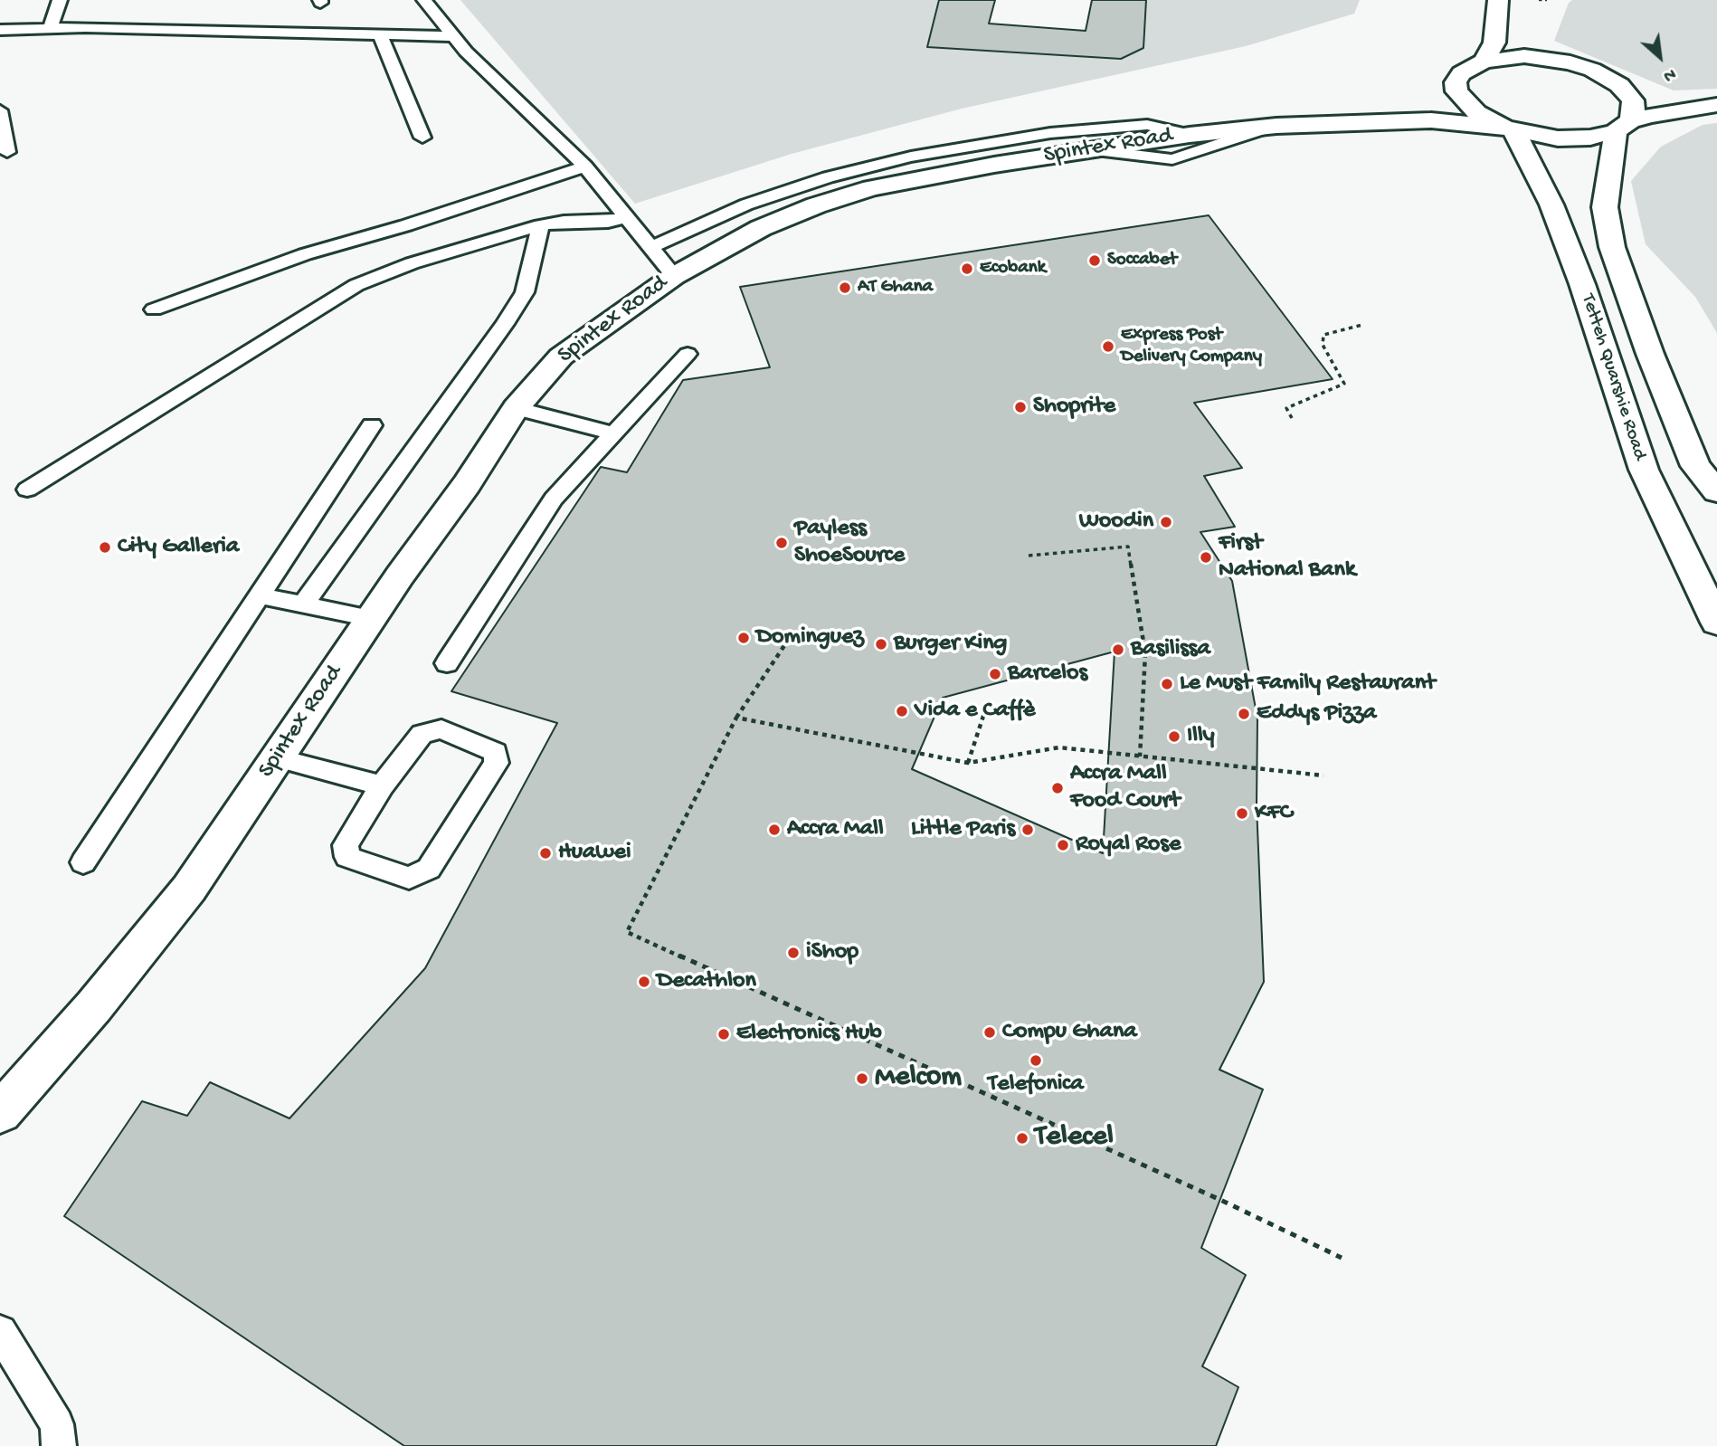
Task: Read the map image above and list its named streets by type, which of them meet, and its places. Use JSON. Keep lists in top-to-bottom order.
{
  "streets": {
    "main road": ["Spintex Road", "Tetteh Quarshie Road"]
  },
  "crossings": [
    ["Spintex Road", "Tetteh Quarshie Road"]
  ],
  "places": [
    "Soccabet",
    "Ecobank",
    "AT Ghana",
    "Express Post Delivery Company",
    "Shoprite",
    "Woodin",
    "Payless ShoeSource",
    "City Galleria",
    "First National Bank",
    "Dominguez",
    "Burger King",
    "Basilissa",
    "Barcelos",
    "Le Must Family Restaurant",
    "Vida e Caffè",
    "Eddys Pizza",
    "Illy",
    "Accra Mall Food Court",
    "KFC",
    "Accra Mall",
    "Little Paris",
    "Royal Rose",
    "Huawei",
    "iShop",
    "Decathlon",
    "Compu Ghana",
    "Electronics Hub",
    "Telefonica",
    "Melcom",
    "Telecel"
  ],
  "north": "bottom right"
}
